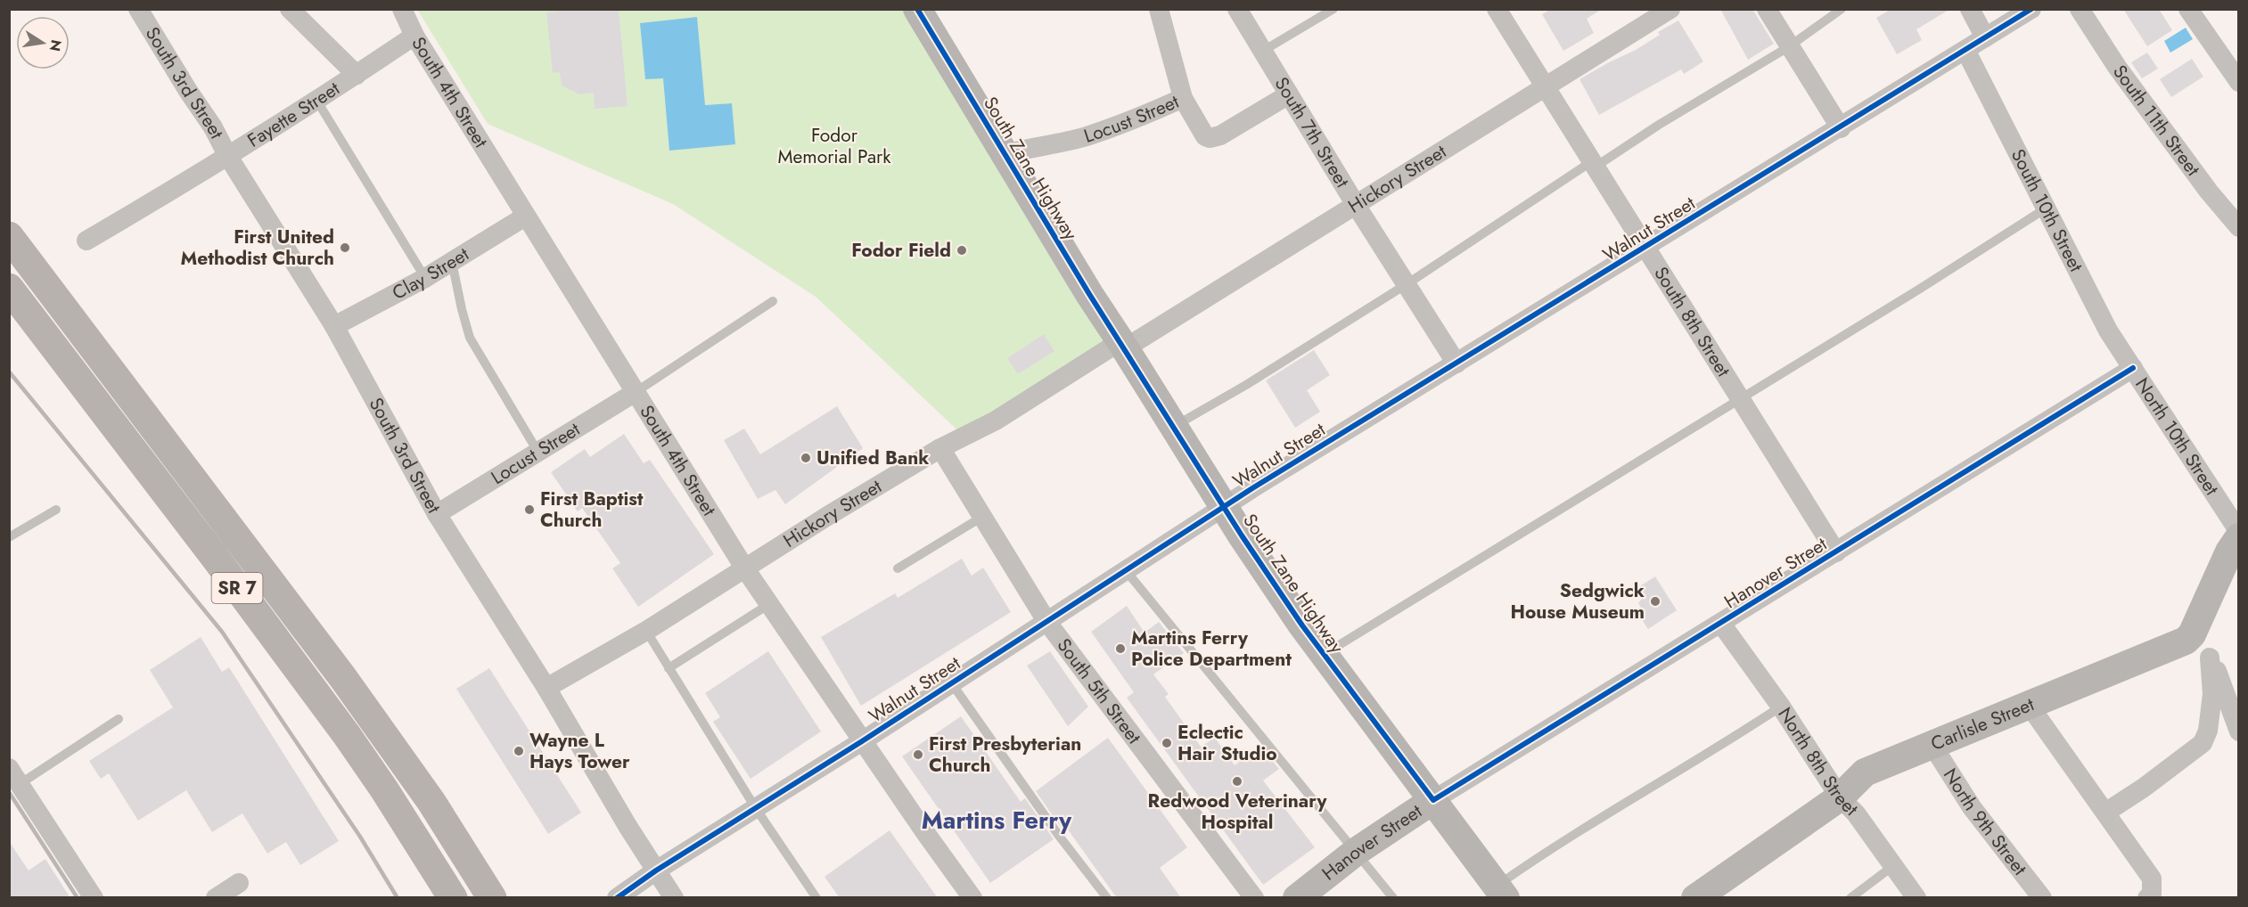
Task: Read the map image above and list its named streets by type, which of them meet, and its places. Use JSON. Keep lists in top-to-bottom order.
{
  "streets": {
    "highway": ["SR 7"],
    "main road": ["South Zane Highway", "Hanover Street", "Carlisle Street"],
    "street": [
      "South 3rd Street",
      "South 4th Street",
      "Fayette Street",
      "Locust Street",
      "South 11th Street",
      "South 7th Street",
      "Hickory Street",
      "South 10th Street",
      "Walnut Street",
      "Clay Street",
      "South 8th Street",
      "North 10th Street",
      "South 5th Street",
      "North 8th Street",
      "North 9th Street"
    ]
  },
  "crossings": [
    ["South 3rd Street", "Fayette Street"],
    ["South 3rd Street", "Locust Street"],
    ["South 3rd Street", "Hickory Street"],
    ["South 3rd Street", "Walnut Street"],
    ["South 3rd Street", "Clay Street"],
    ["South 4th Street", "Fayette Street"],
    ["South 4th Street", "Locust Street"],
    ["South 4th Street", "Hickory Street"],
    ["South 4th Street", "Walnut Street"],
    ["South 4th Street", "Clay Street"],
    ["Locust Street", "South 7th Street"],
    ["Locust Street", "South Zane Highway"],
    ["South 7th Street", "Hickory Street"],
    ["South 7th Street", "Walnut Street"],
    ["South Zane Highway", "Hickory Street"],
    ["South Zane Highway", "Walnut Street"],
    ["South Zane Highway", "Hanover Street"],
    ["Hickory Street", "South 8th Street"],
    ["Hickory Street", "South 5th Street"],
    ["South 10th Street", "Walnut Street"],
    ["South 10th Street", "North 10th Street"],
    ["South 10th Street", "Hanover Street"],
    ["Walnut Street", "South 8th Street"],
    ["Walnut Street", "South 5th Street"],
    ["South 8th Street", "Hanover Street"],
    ["North 10th Street", "Hanover Street"],
    ["Hanover Street", "North 8th Street"],
    ["Carlisle Street", "North 8th Street"],
    ["Carlisle Street", "North 9th Street"]
  ],
  "districts": ["Martins Ferry"],
  "parks": ["Fodor Memorial Park"],
  "places": [
    "First United Methodist Church",
    "Fodor Field",
    "Unified Bank",
    "First Baptist Church",
    "Sedgwick House Museum",
    "Martins Ferry Police Department",
    "Eclectic Hair Studio",
    "Wayne L Hays Tower",
    "First Presbyterian Church",
    "Redwood Veterinary Hospital"
  ],
  "north": "right"
}
